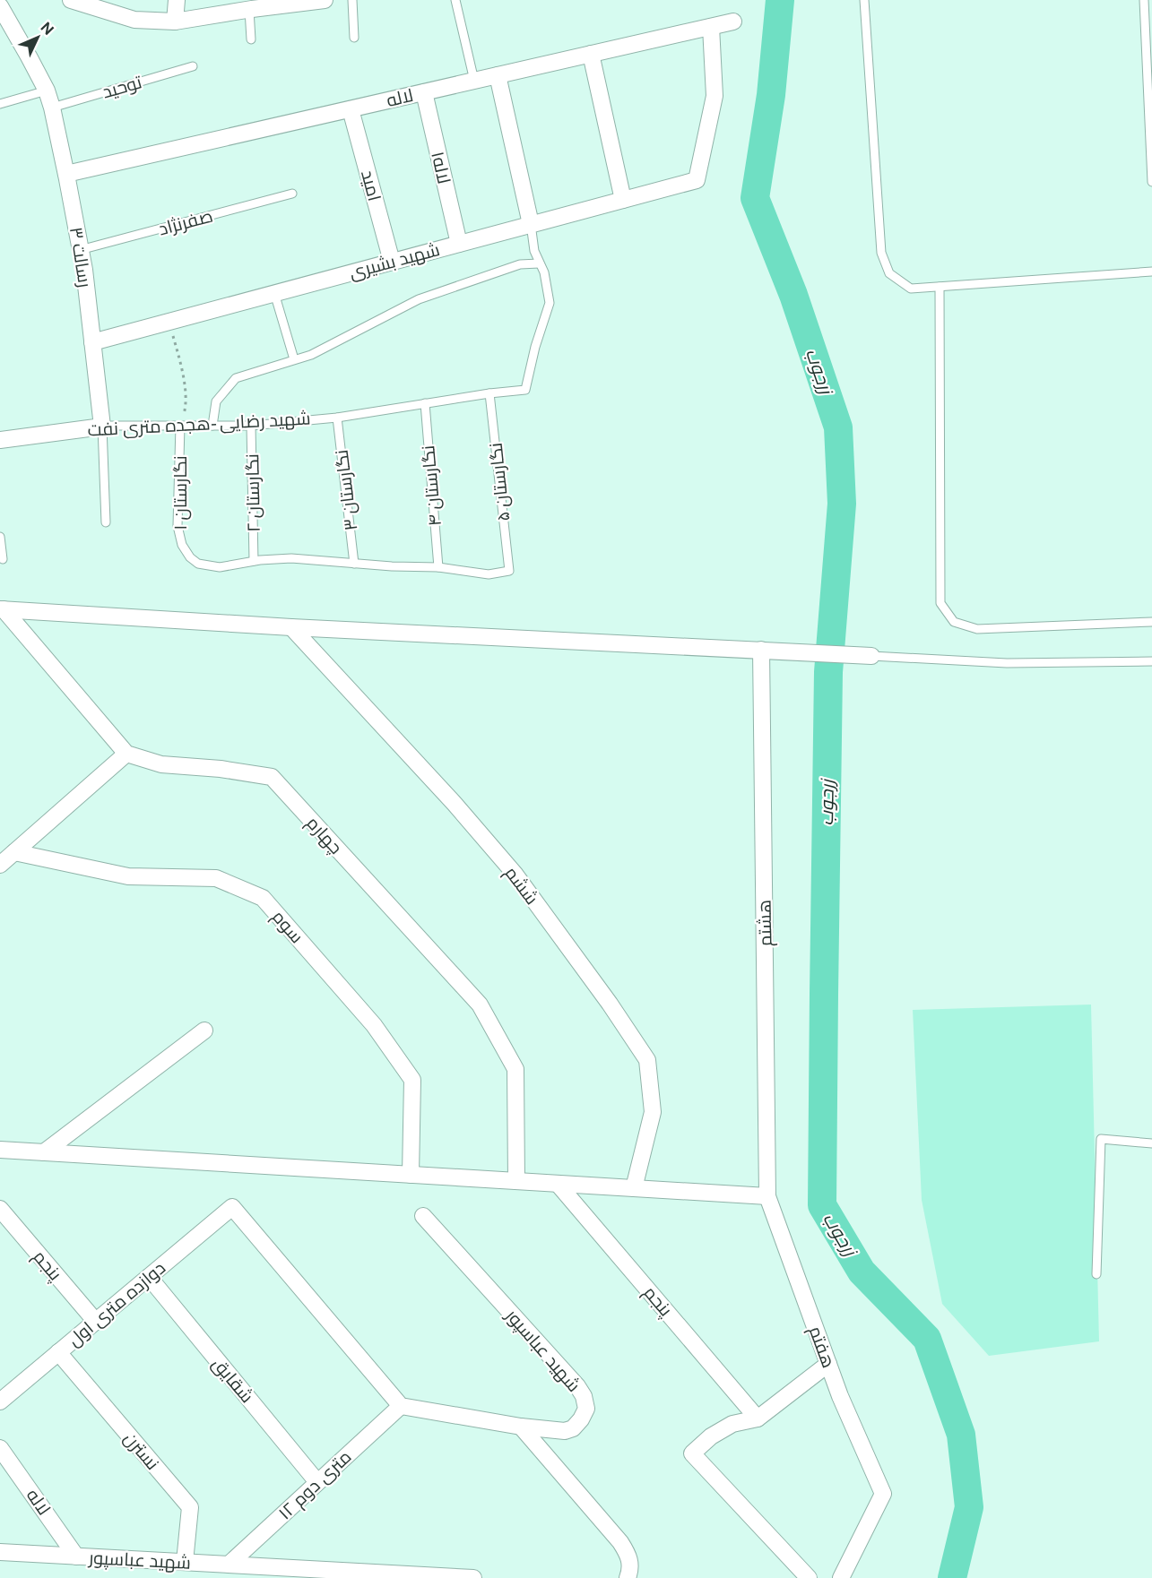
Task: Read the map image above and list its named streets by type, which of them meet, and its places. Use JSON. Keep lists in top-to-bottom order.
{
  "streets": {
    "street": [
      "لاله",
      "لاله۱",
      "امید",
      "رسالت ۳",
      "شهید بشیری",
      "شهید رضایی -هجده متری نفت",
      "چهارم",
      "ششم",
      "هشتم",
      "سوم",
      "پنجم",
      "دوازده متری اول",
      "هفتم",
      "شهید عباسپور",
      "شقایق",
      "نسترن",
      "۱۲ متری دوم"
    ],
    "lane": [
      "توحید",
      "صفرنژاد",
      "نگارستان ۵",
      "نگارستان ۴",
      "نگارستان ۳",
      "نگارستان ۱",
      "نگارستان ۲"
    ]
  },
  "crossings": [
    ["توحید", "رسالت ۳"],
    ["لاله", "لاله۱"],
    ["لاله", "امید"],
    ["لاله", "رسالت ۳"],
    ["لاله", "شهید بشیری"],
    ["لاله", "شهید عباسپور"],
    ["لاله۱", "شهید بشیری"],
    ["امید", "شهید بشیری"],
    ["صفرنژاد", "رسالت ۳"],
    ["رسالت ۳", "شهید بشیری"],
    ["رسالت ۳", "شهید رضایی -هجده متری نفت"],
    ["شهید رضایی -هجده متری نفت", "نگارستان ۵"],
    ["شهید رضایی -هجده متری نفت", "نگارستان ۴"],
    ["شهید رضایی -هجده متری نفت", "نگارستان ۳"],
    ["شهید رضایی -هجده متری نفت", "نگارستان ۱"],
    ["شهید رضایی -هجده متری نفت", "نگارستان ۲"],
    ["نگارستان ۵", "نگارستان ۴"],
    ["نگارستان ۱", "نگارستان ۲"],
    ["هشتم", "هفتم"],
    ["پنجم", "دوازده متری اول"],
    ["دوازده متری اول", "شقایق"],
    ["دوازده متری اول", "نسترن"],
    ["دوازده متری اول", "۱۲ متری دوم"],
    ["شهید عباسپور", "نسترن"],
    ["شهید عباسپور", "۱۲ متری دوم"],
    ["شقایق", "۱۲ متری دوم"]
  ],
  "water": ["زرجوب"],
  "north": "top right"
}
